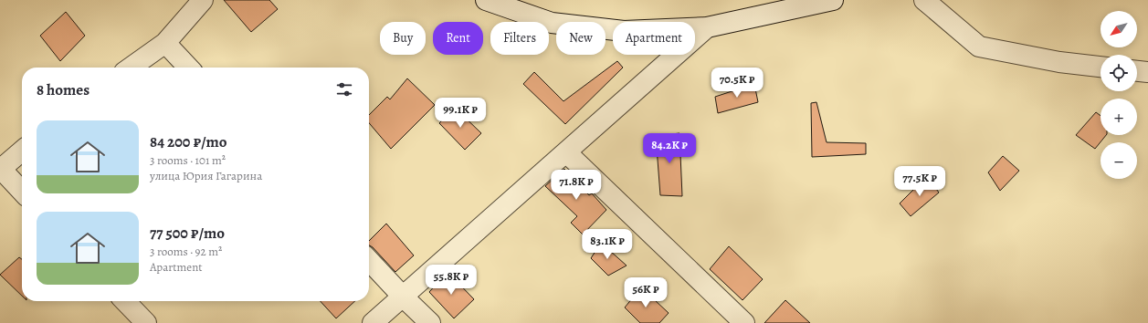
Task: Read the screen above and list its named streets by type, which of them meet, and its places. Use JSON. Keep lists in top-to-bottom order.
{
  "north": "bottom left",
  "page": {
    "map_buttons": ["+", "−"],
    "chip": [
      "Buy",
      "Rent",
      "Filters",
      "New",
      "Apartment"
    ],
    "price": [
      "70.5K ₽",
      "99.1K ₽",
      "84.2K ₽",
      "77.5K ₽",
      "71.8K ₽",
      "83.1K ₽",
      "55.8K ₽",
      "56K ₽"
    ],
    "heading": "8 homes",
    "list": [
      {
        "name": "84 200 ₽/mo",
        "note": "3 rooms · 101 m² · улица Юрия Гагарина"
      },
      {
        "name": "77 500 ₽/mo",
        "note": "3 rooms · 92 m² · Apartment"
      }
    ]
  }
}
